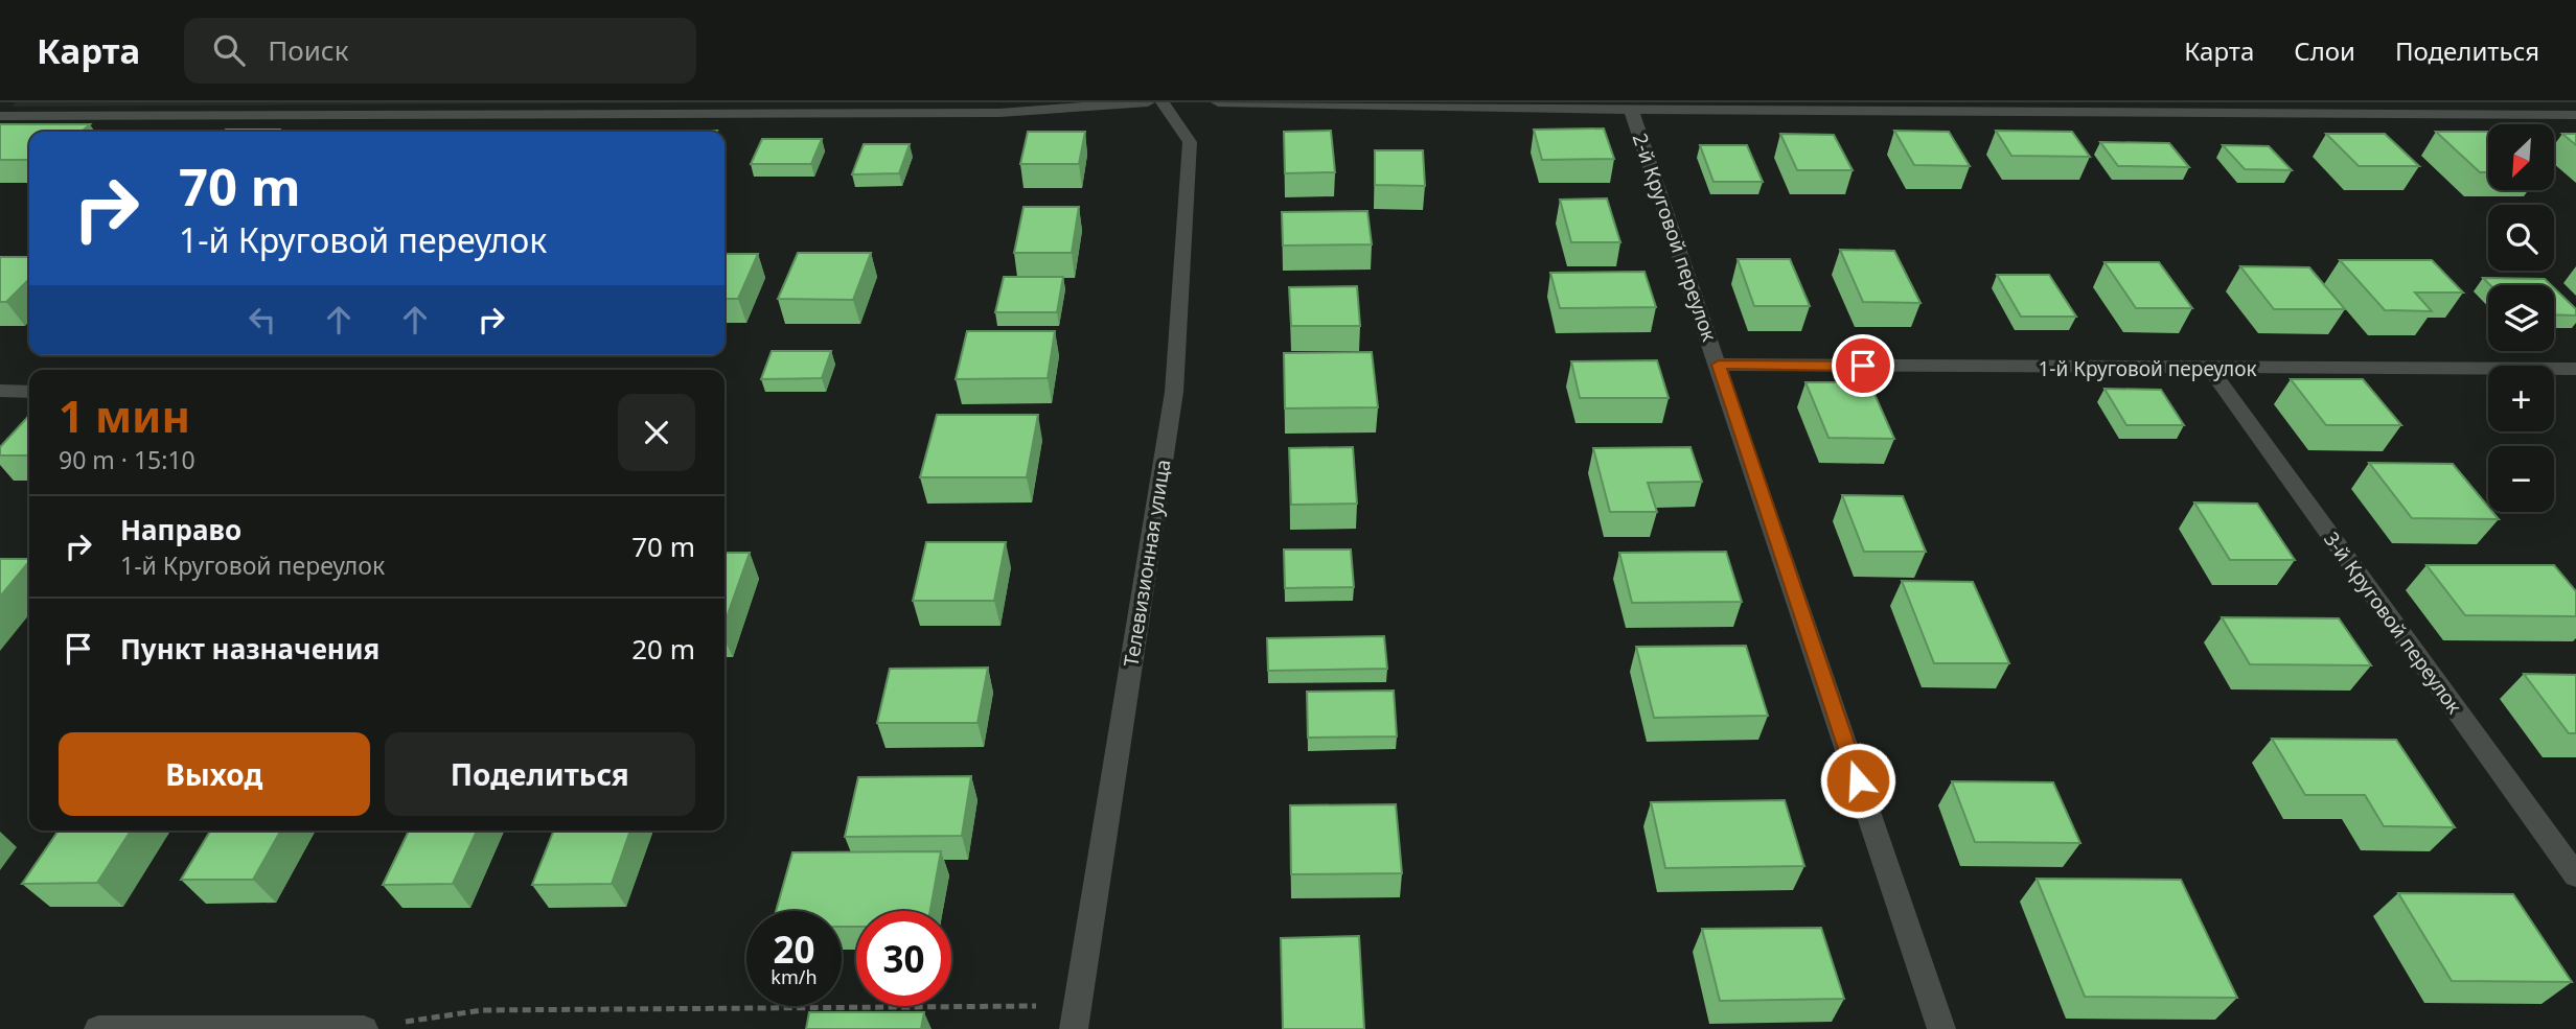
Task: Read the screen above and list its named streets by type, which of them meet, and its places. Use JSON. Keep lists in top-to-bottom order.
{
  "streets": {
    "street": [
      "2-й Круговой переулок",
      "1-й Круговой переулок",
      "Телевизионная улица",
      "3-й Круговой переулок"
    ]
  },
  "crossings": [
    ["2-й Круговой переулок", "1-й Круговой переулок"],
    ["1-й Круговой переулок", "3-й Круговой переулок"]
  ],
  "north": "bottom left",
  "page": {
    "header": "Карта",
    "search": "Поиск",
    "nav": ["Карта", "Слои", "Поделиться"],
    "map_buttons": ["+", "−"],
    "turn": ["70 m", "1-й Круговой переулок"],
    "heading": ["1 мин", "90 m · 15:10"],
    "list": [
      {
        "name": "Направо",
        "note": "1-й Круговой переулок",
        "value": "70 m"
      },
      {
        "name": "Пункт назначения",
        "value": "20 m"
      }
    ],
    "buttons": ["Выход", "Поделиться"],
    "speed": "20 km/h",
    "limit": "30"
  }
}
